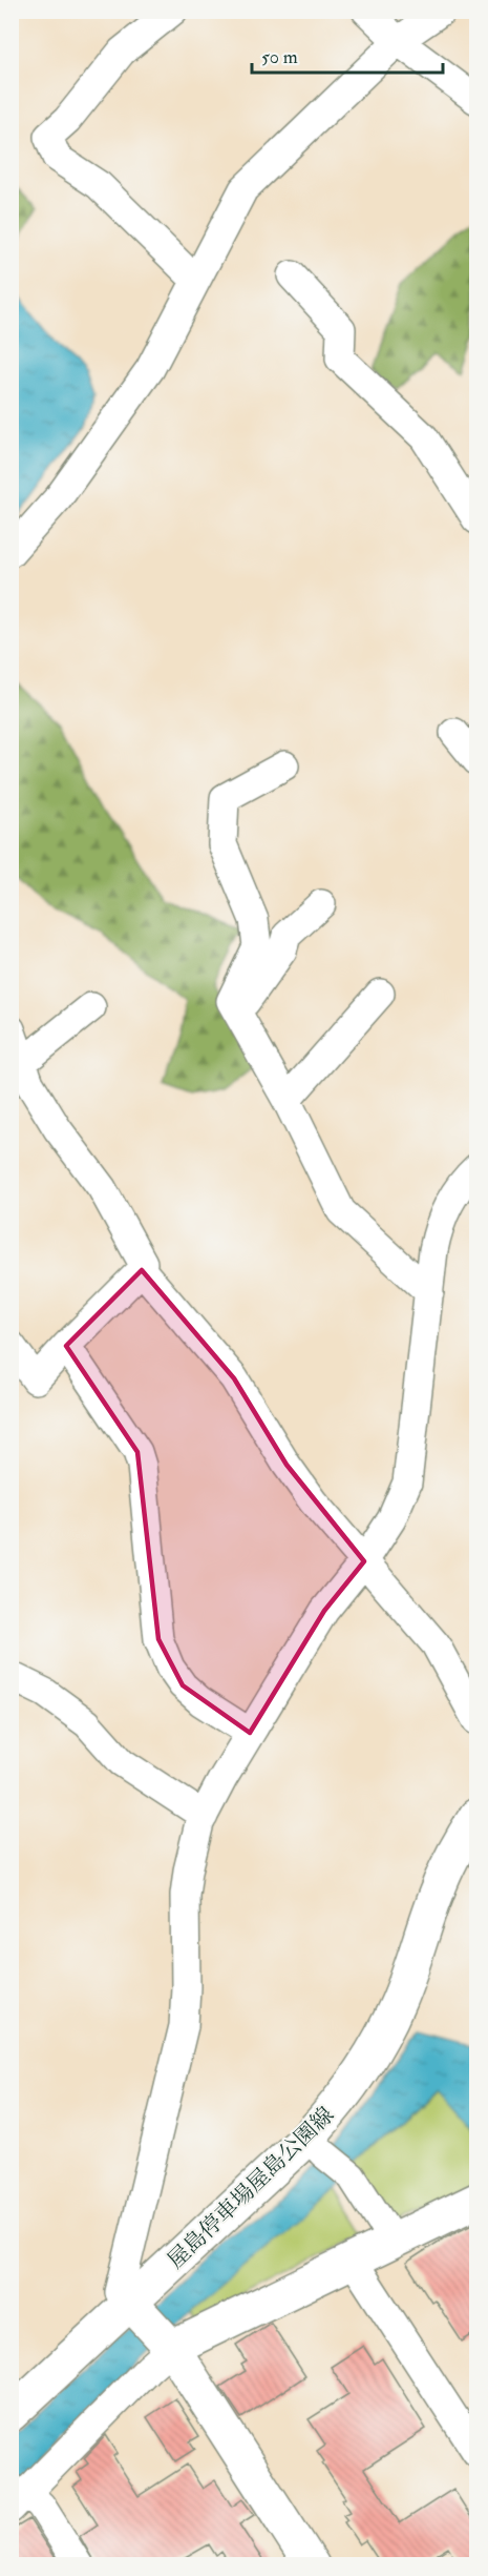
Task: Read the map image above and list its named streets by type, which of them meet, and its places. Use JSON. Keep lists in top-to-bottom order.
{
  "streets": {
    "main road": ["屋島停車場屋島公園線"]
  },
  "scale_bar": "50 m"
}
